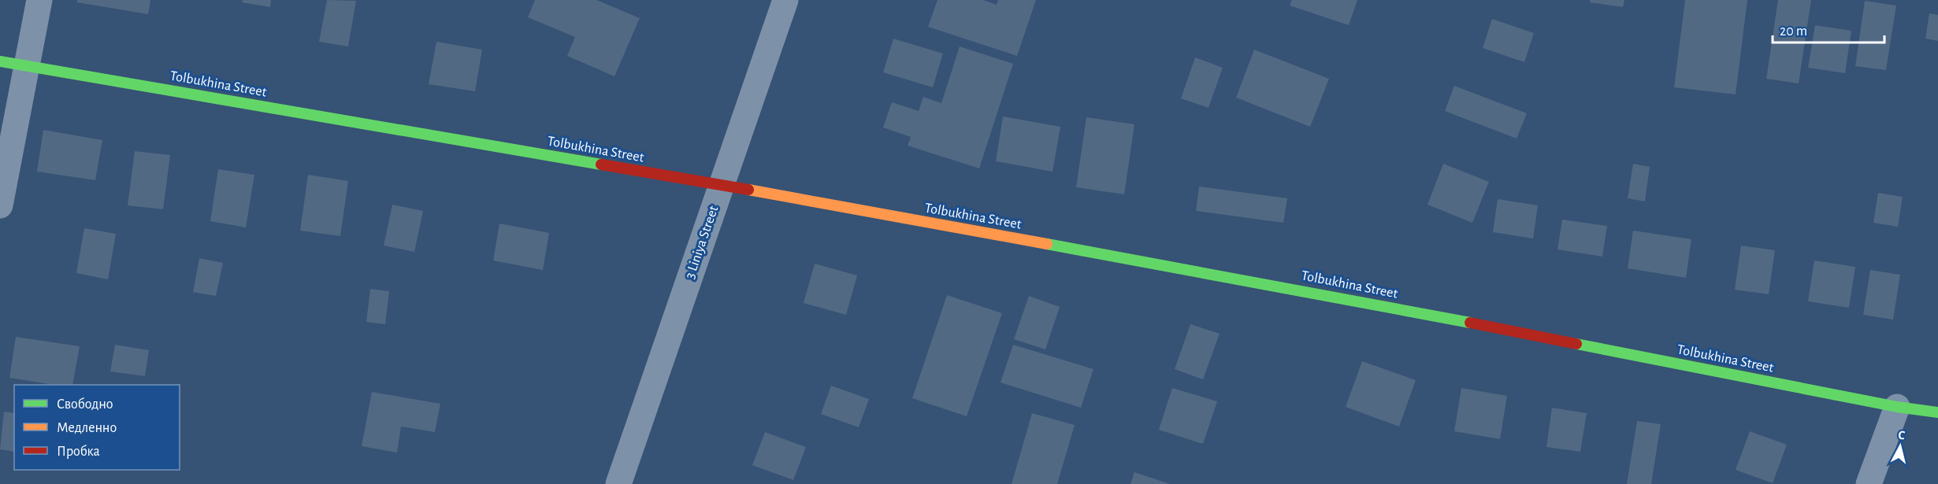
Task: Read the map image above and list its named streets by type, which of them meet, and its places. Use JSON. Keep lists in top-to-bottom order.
{
  "streets": {
    "street": ["Tolbukhina Street", "3 Liniya Street"]
  },
  "crossings": [
    ["Tolbukhina Street", "3 Liniya Street"]
  ],
  "legend": ["Свободно", "Медленно", "Пробка"],
  "scale_bar": "20 m",
  "north": "top"
}
